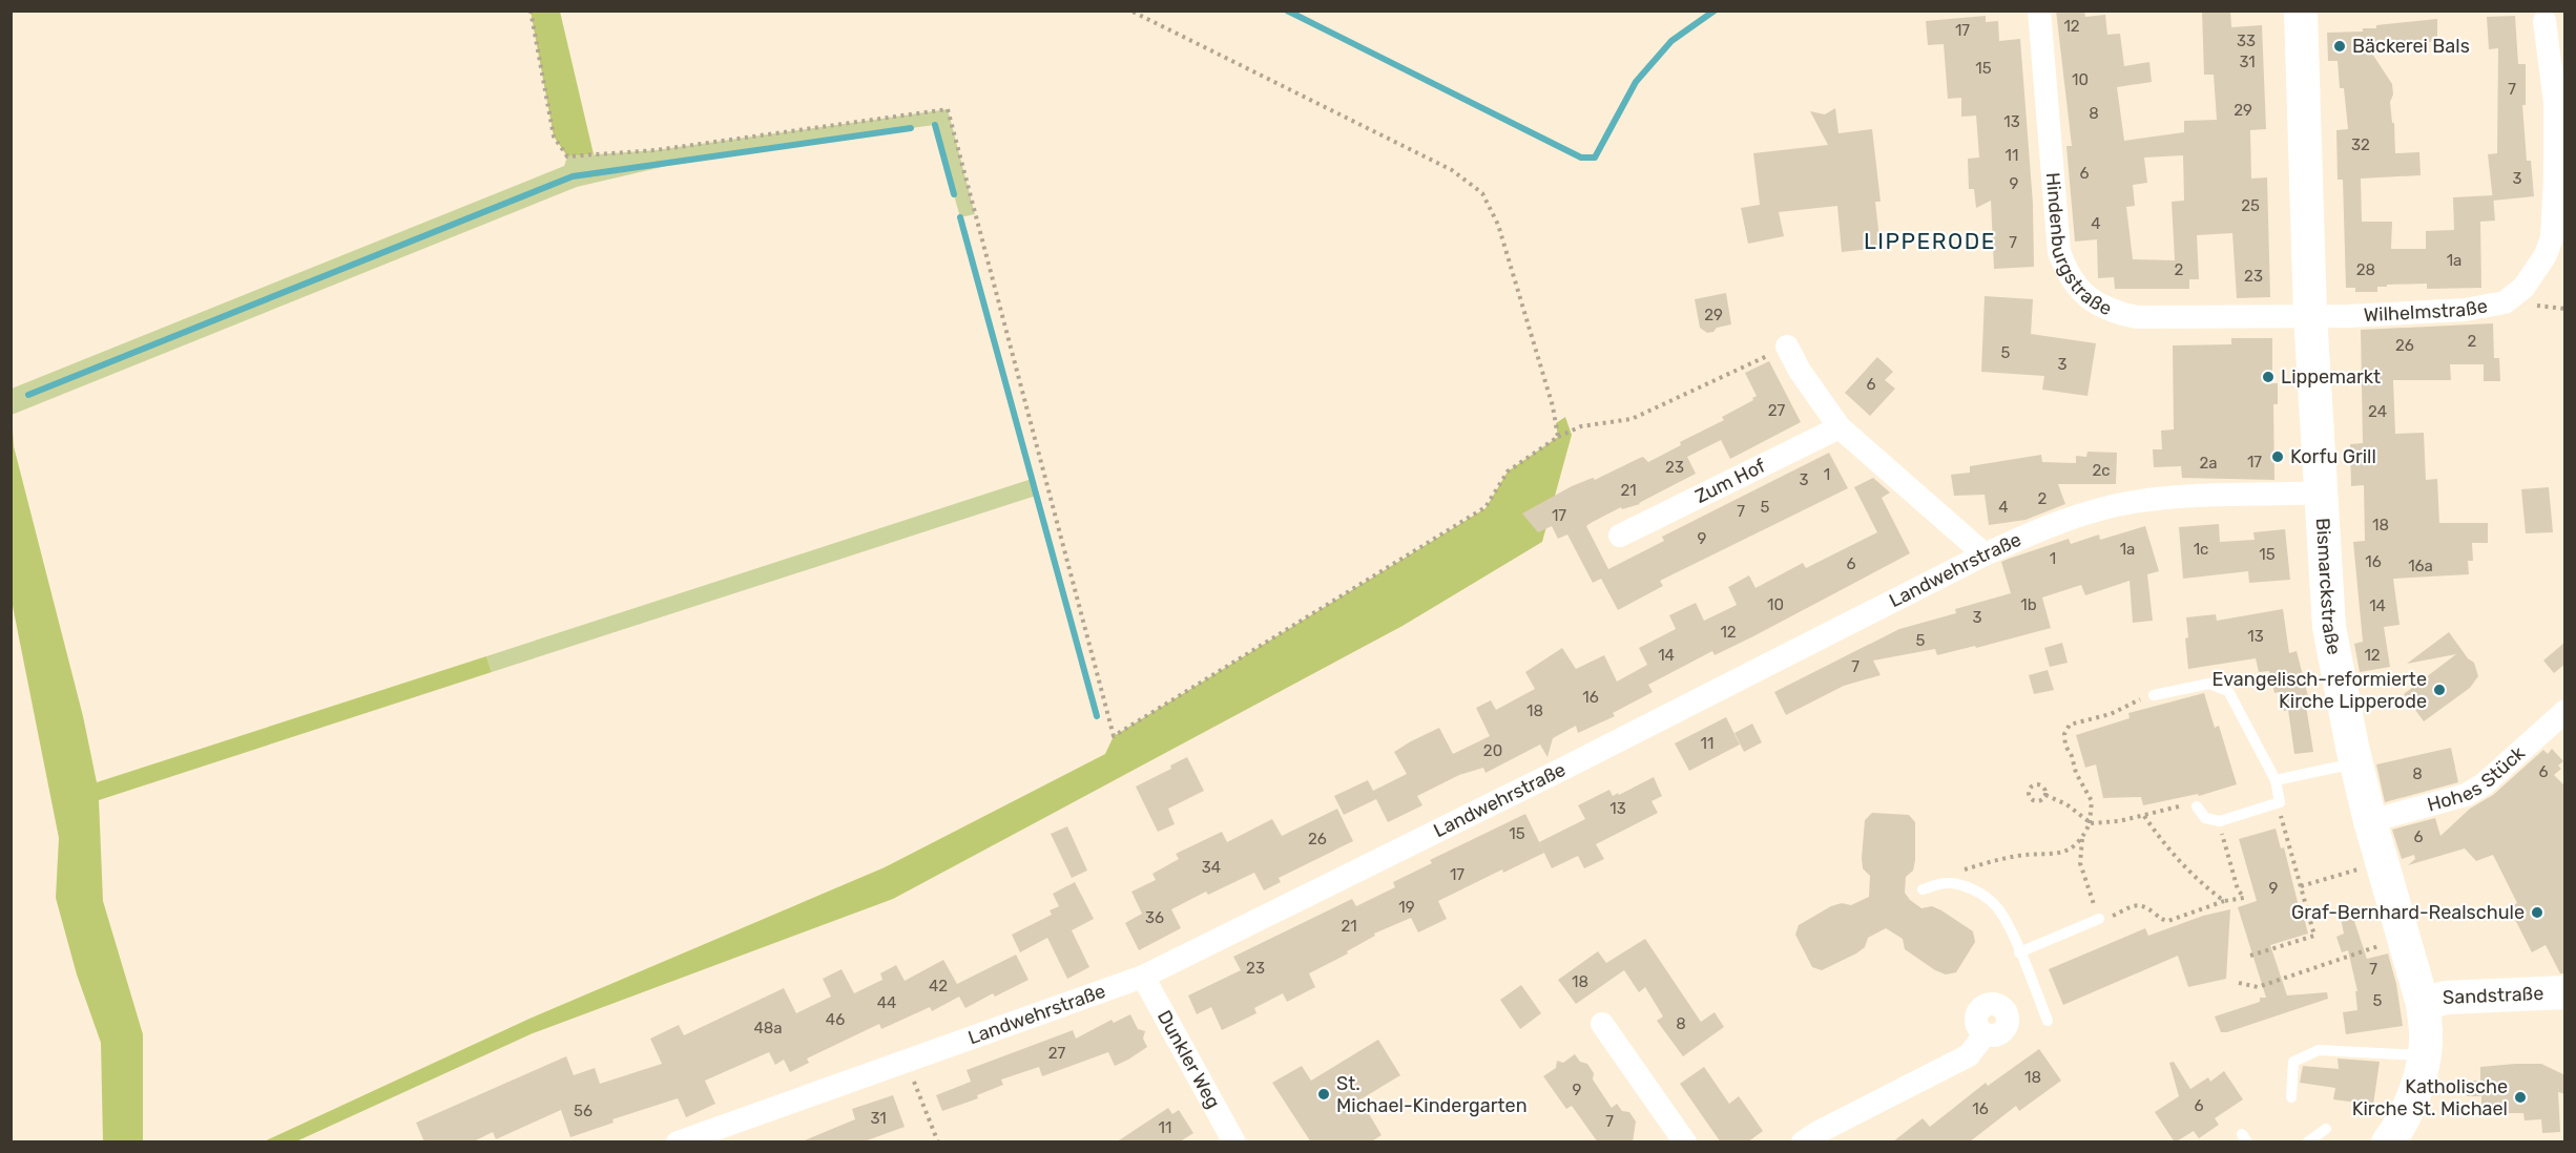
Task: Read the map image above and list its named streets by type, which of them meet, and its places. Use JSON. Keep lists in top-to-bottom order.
{
  "streets": {
    "main road": ["Bismarckstraße", "Sandstraße"],
    "street": [
      "Hindenburgstraße",
      "Wilhelmstraße",
      "Zum Hof",
      "Landwehrstraße",
      "Hohes Stück",
      "Dunkler Weg"
    ]
  },
  "crossings": [
    ["Hindenburgstraße", "Wilhelmstraße"],
    ["Hindenburgstraße", "Bismarckstraße"],
    ["Wilhelmstraße", "Bismarckstraße"],
    ["Landwehrstraße", "Bismarckstraße"],
    ["Landwehrstraße", "Dunkler Weg"],
    ["Bismarckstraße", "Hohes Stück"],
    ["Bismarckstraße", "Sandstraße"]
  ],
  "districts": ["LIPPERODE"],
  "places": [
    "Bäckerei Bals",
    "Lippemarkt",
    "Korfu Grill",
    "Evangelisch-reformierte Kirche Lipperode",
    "Graf-Bernhard-Realschule",
    "St. Michael-Kindergarten",
    "Katholische Kirche St. Michael"
  ],
  "house_numbers": [
    "12",
    "17",
    "33",
    "31",
    "15",
    "10",
    "7",
    "29",
    "8",
    "13",
    "32",
    "11",
    "6",
    "3",
    "9",
    "25",
    "4",
    "7",
    "1a",
    "2",
    "28",
    "23",
    "29",
    "2",
    "26",
    "5",
    "3",
    "6",
    "27",
    "24",
    "17",
    "2a",
    "23",
    "2c",
    "1",
    "3",
    "21",
    "2",
    "5",
    "4",
    "7",
    "17",
    "18",
    "9",
    "1a",
    "1c",
    "15",
    "1",
    "16",
    "6",
    "16a",
    "10",
    "1b",
    "14",
    "3",
    "12",
    "13",
    "5",
    "14",
    "12",
    "7",
    "16",
    "18",
    "11",
    "20",
    "6",
    "8",
    "13",
    "15",
    "6",
    "26",
    "34",
    "17",
    "9",
    "19",
    "36",
    "21",
    "23",
    "7",
    "18",
    "42",
    "5",
    "44",
    "46",
    "8",
    "48a",
    "27",
    "18",
    "9",
    "6",
    "16",
    "56",
    "31",
    "7",
    "11"
  ]
}
